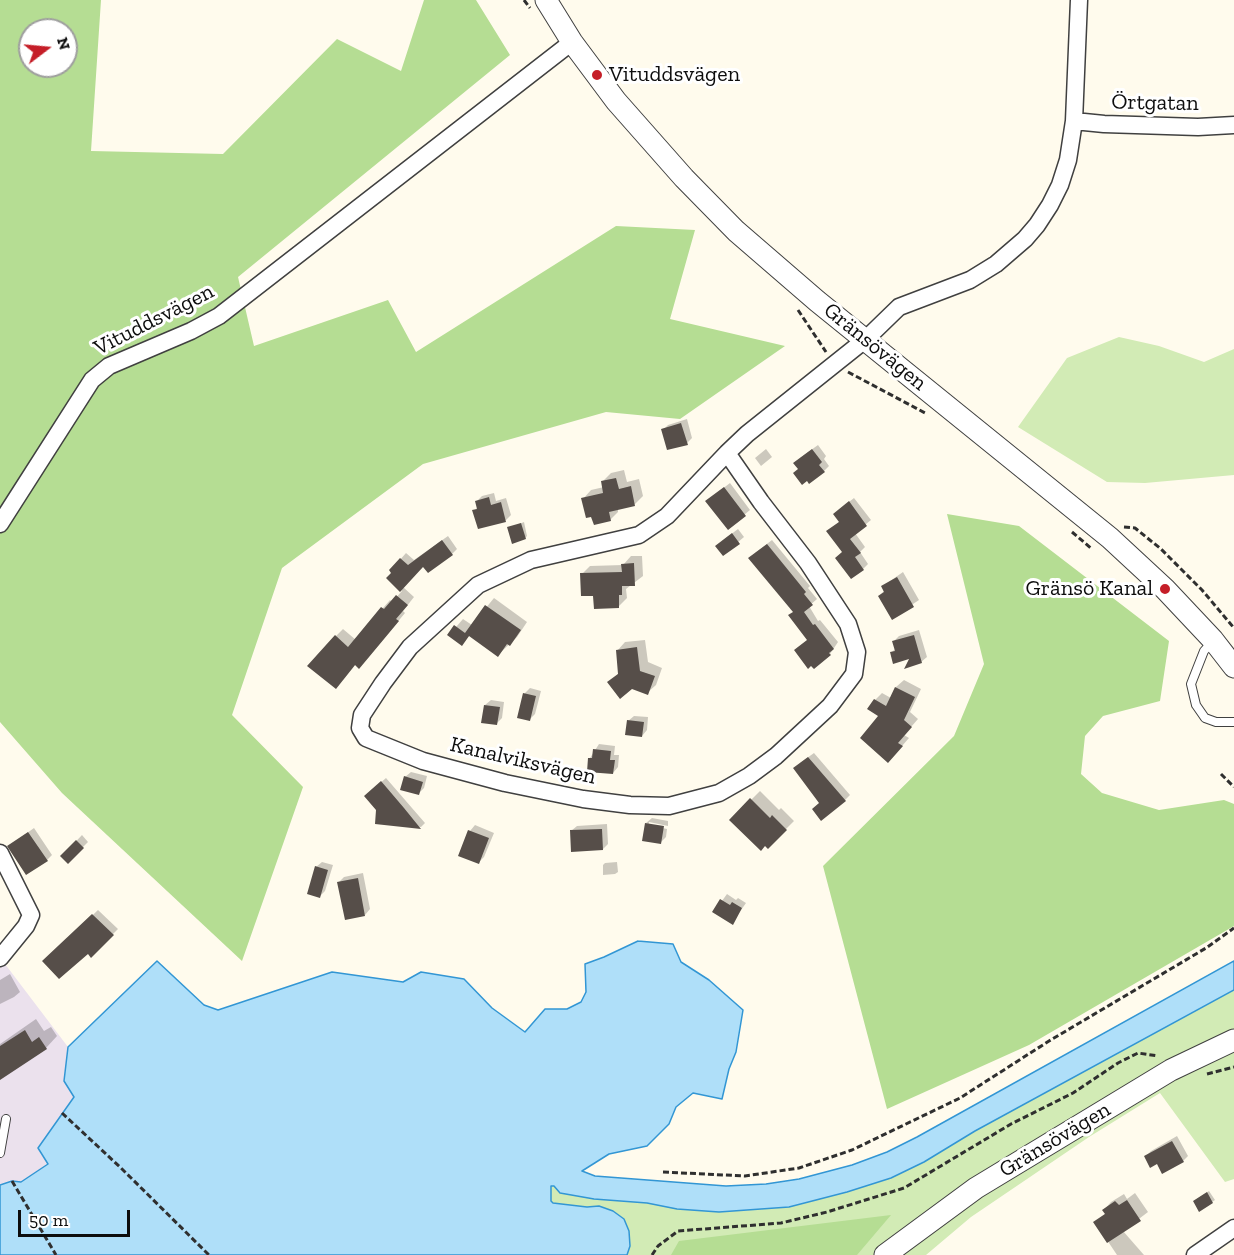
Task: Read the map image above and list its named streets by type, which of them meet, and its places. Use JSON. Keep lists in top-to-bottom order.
{
  "streets": {
    "street": [
      "Örtgatan",
      "Vituddsvägen",
      "Gränsövägen",
      "Kanalviksvägen"
    ]
  },
  "crossings": [
    ["Örtgatan", "Kanalviksvägen"],
    ["Vituddsvägen", "Gränsövägen"],
    ["Gränsövägen", "Kanalviksvägen"]
  ],
  "places": ["Vituddsvägen", "Gränsö Kanal"],
  "scale_bar": "50 m",
  "north": "right"
}
